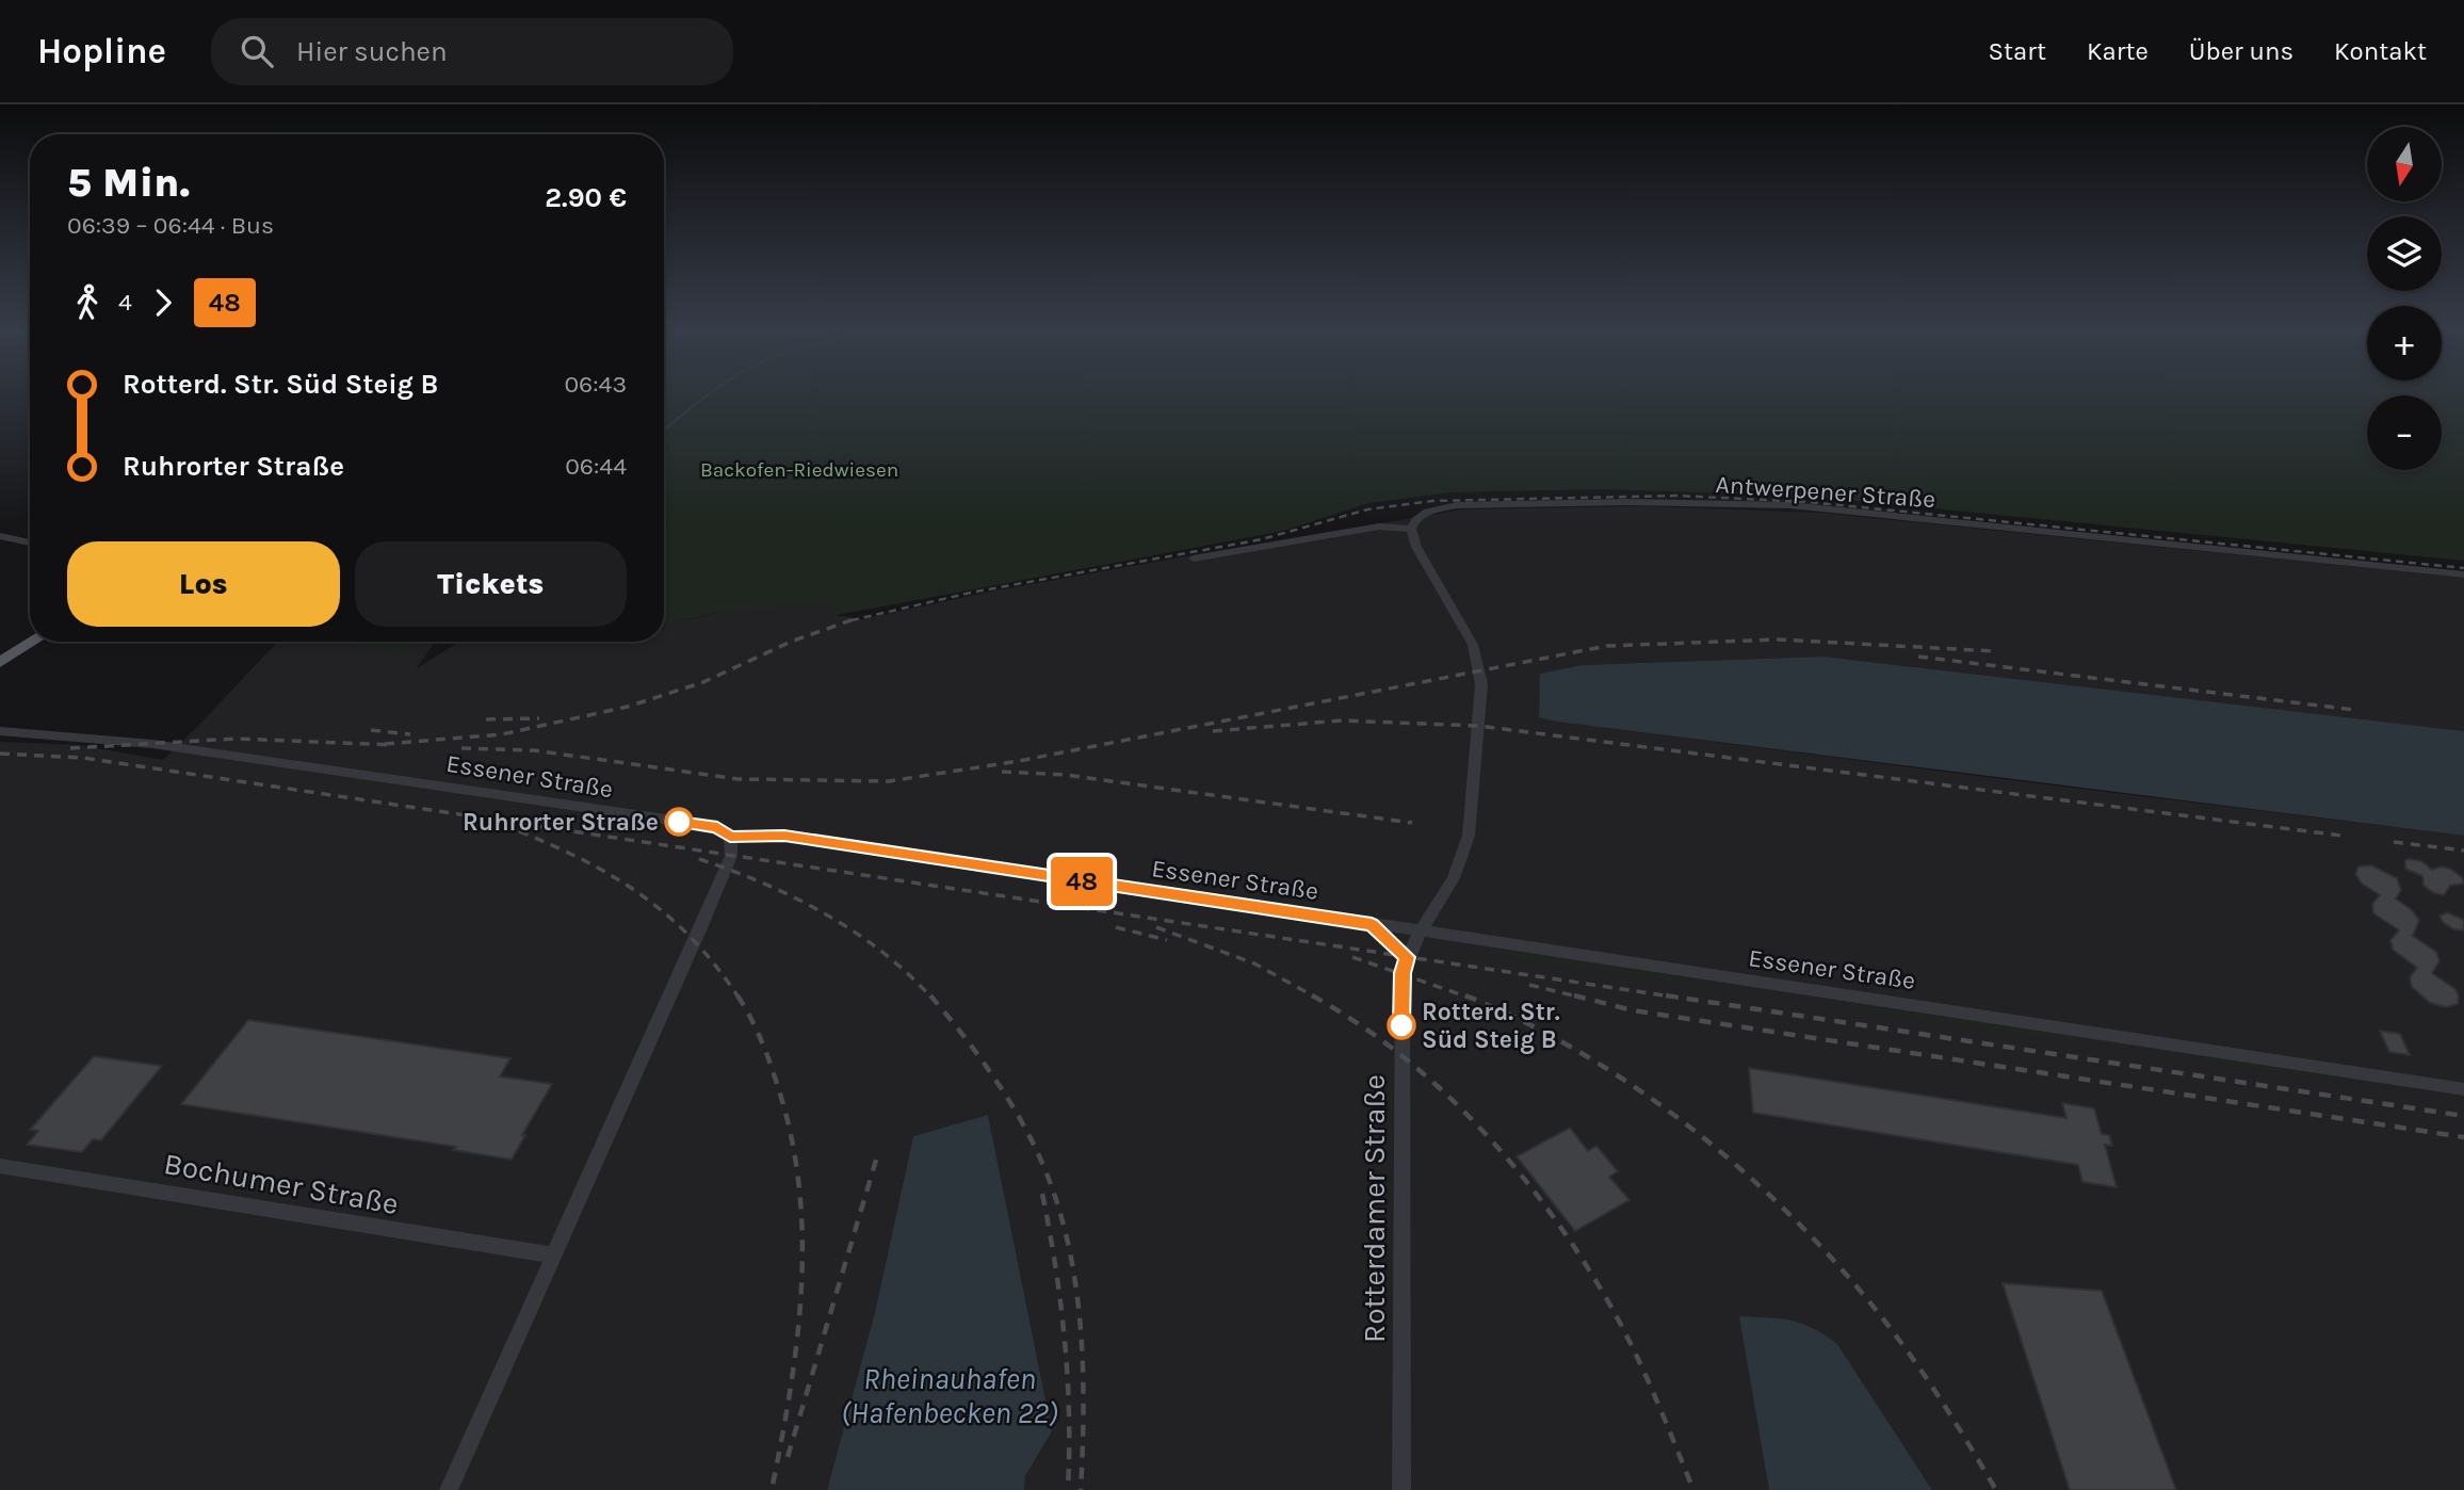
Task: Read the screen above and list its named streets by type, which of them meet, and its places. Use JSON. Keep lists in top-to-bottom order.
{
  "streets": {
    "street": [
      "Antwerpener Straße",
      "Essener Straße",
      "Bochumer Straße",
      "Rotterdamer Straße"
    ]
  },
  "crossings": [
    ["Antwerpener Straße", "Rotterdamer Straße"],
    ["Essener Straße", "Rotterdamer Straße"]
  ],
  "water": ["Rheinauhafen (Hafenbecken 22)"],
  "parks": ["Backofen-Riedwiesen"],
  "places": ["Ruhrorter Straße", "Rotterd. Str. Süd Steig B"],
  "lines": ["bus line 48"],
  "north": "bottom",
  "page": {
    "header": "Hopline",
    "search": "Hier suchen",
    "nav": [
      "Start",
      "Karte",
      "Über uns",
      "Kontakt"
    ],
    "on_map": "48",
    "map_buttons": ["+", "−"],
    "heading": ["5 Min.", "06:39 – 06:44 · Bus", "2.90 €"],
    "legs": ["4", "48"],
    "list": [
      {
        "name": "Rotterd. Str. Süd Steig B",
        "value": "06:43"
      },
      {
        "name": "Ruhrorter Straße",
        "value": "06:44"
      }
    ],
    "buttons": ["Los", "Tickets"]
  }
}
